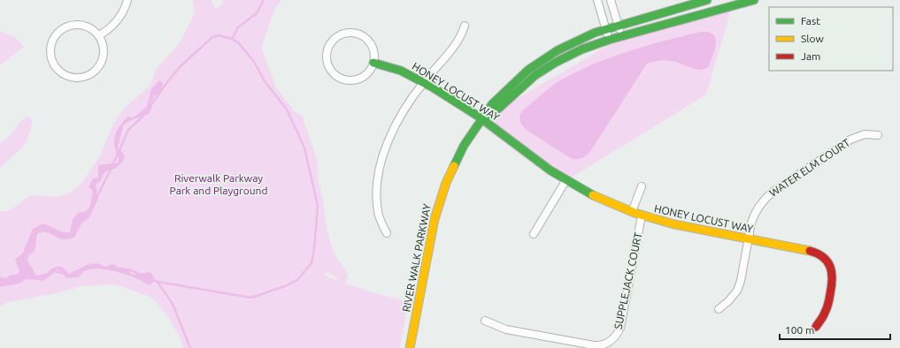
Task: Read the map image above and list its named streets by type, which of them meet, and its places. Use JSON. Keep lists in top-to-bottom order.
{
  "streets": {
    "street": [
      "HONEY LOCUST WAY",
      "WATER ELM COURT",
      "RIVER WALK PARKWAY",
      "SUPPLEJACK COURT"
    ]
  },
  "crossings": [
    ["HONEY LOCUST WAY", "WATER ELM COURT"],
    ["HONEY LOCUST WAY", "RIVER WALK PARKWAY"],
    ["HONEY LOCUST WAY", "SUPPLEJACK COURT"]
  ],
  "parks": ["Riverwalk Parkway Park and Playground"],
  "legend": ["Fast", "Slow", "Jam"],
  "scale_bar": "100 m"
}
